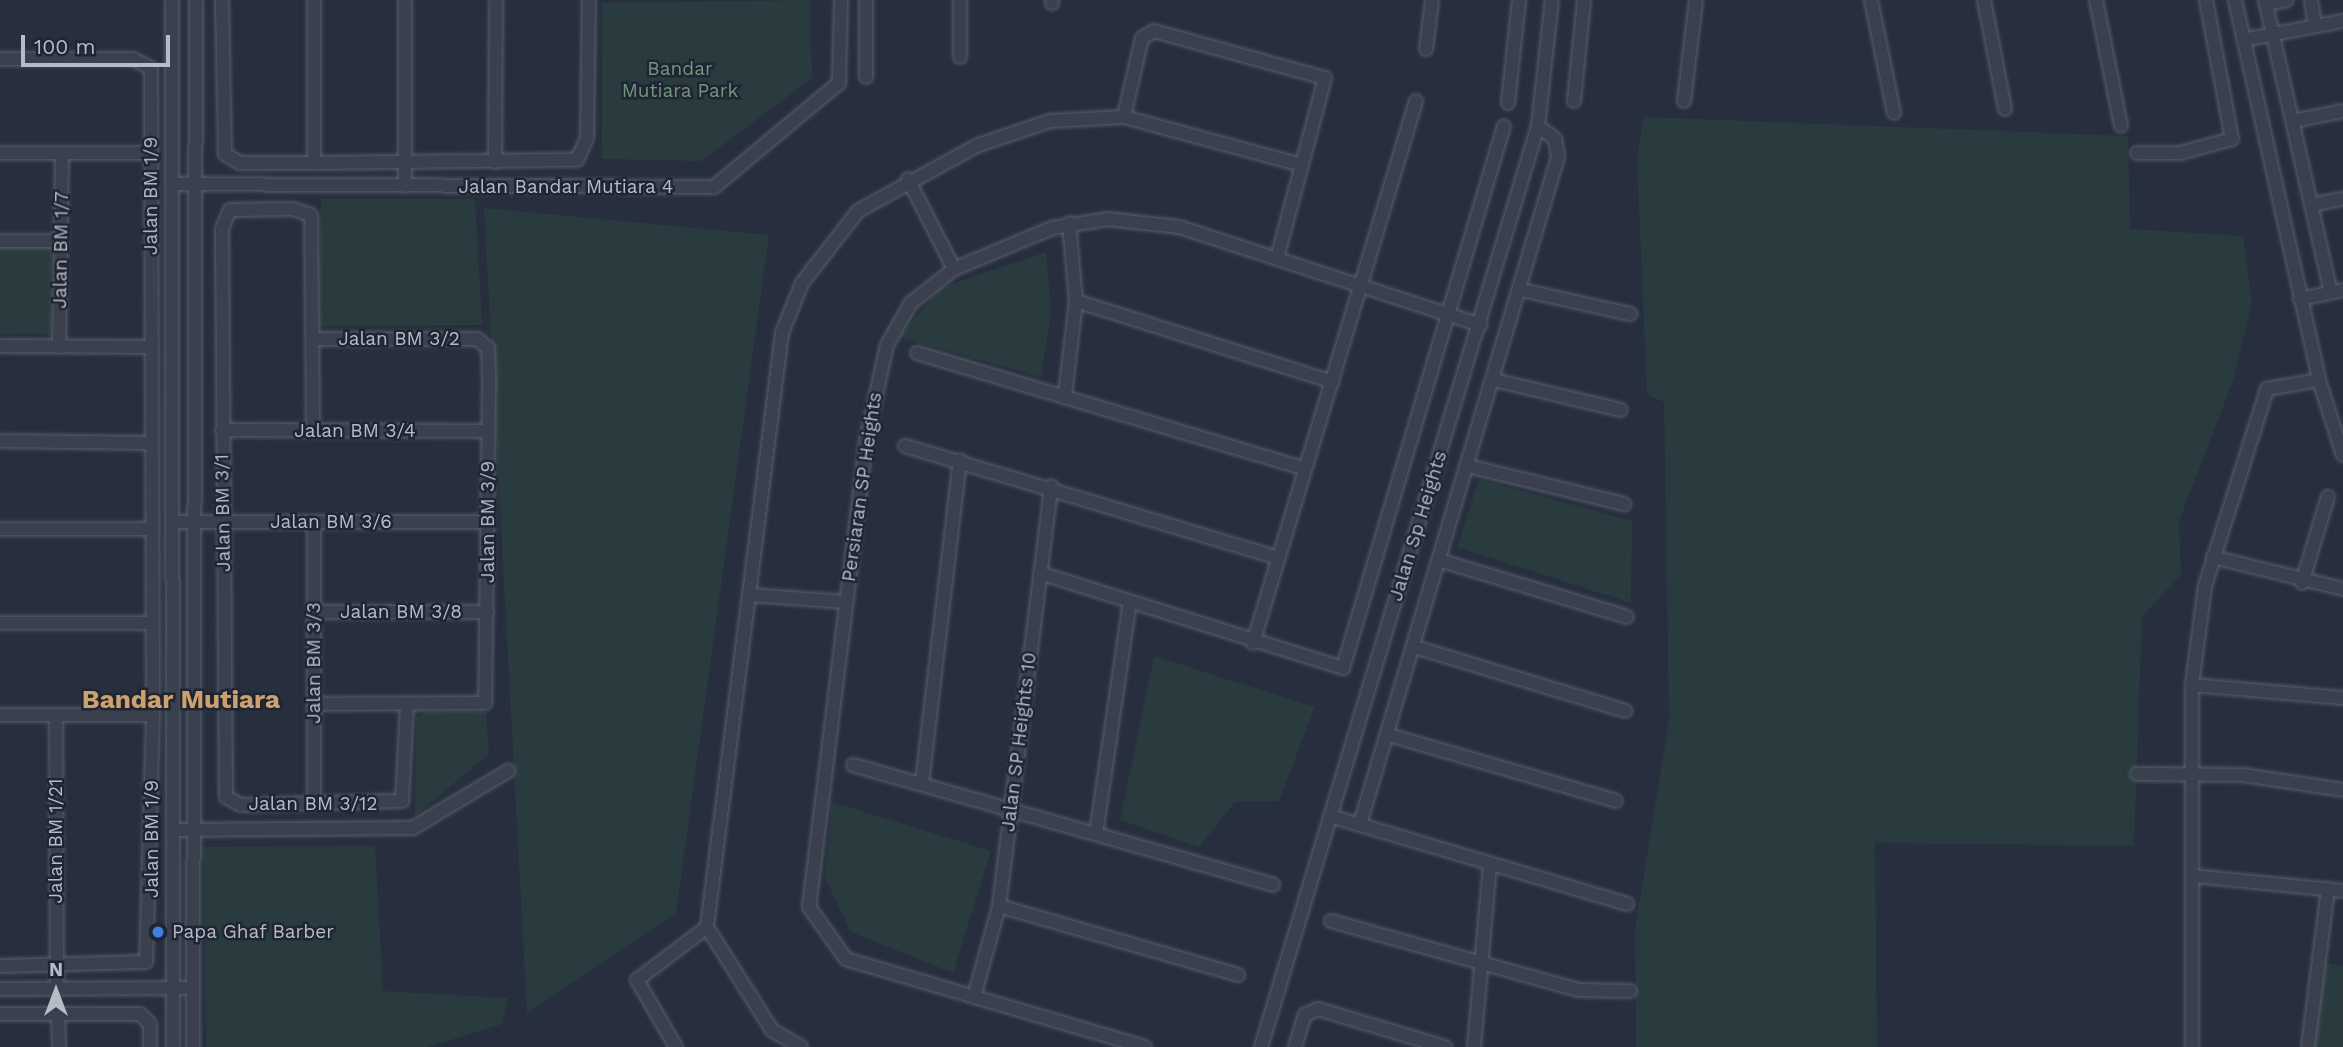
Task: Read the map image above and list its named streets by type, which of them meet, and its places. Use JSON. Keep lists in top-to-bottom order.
{
  "streets": {
    "street": [
      "Jalan Bandar Mutiara 4",
      "Jalan BM 1/9",
      "Jalan BM 1/7",
      "Jalan BM 3/2",
      "Jalan BM 3/4",
      "Persiaran SP Heights",
      "Jalan BM 3/1",
      "Jalan BM 3/6",
      "Jalan BM 3/9",
      "Jalan Sp Heights",
      "Jalan BM 3/8",
      "Jalan BM 3/3",
      "Jalan SP Heights 10",
      "Jalan BM 3/12",
      "Jalan BM 1/21"
    ]
  },
  "crossings": [
    ["Jalan BM 1/9", "Jalan BM 1/21"],
    ["Jalan BM 3/2", "Jalan BM 3/1"],
    ["Jalan BM 3/2", "Jalan BM 3/9"],
    ["Jalan BM 3/4", "Jalan BM 3/1"],
    ["Jalan BM 3/4", "Jalan BM 3/9"],
    ["Persiaran SP Heights", "Jalan Sp Heights"],
    ["Persiaran SP Heights", "Jalan SP Heights 10"],
    ["Jalan BM 3/1", "Jalan BM 3/6"],
    ["Jalan BM 3/1", "Jalan BM 3/12"],
    ["Jalan BM 3/6", "Jalan BM 3/9"],
    ["Jalan BM 3/6", "Jalan BM 3/3"],
    ["Jalan BM 3/9", "Jalan BM 3/8"],
    ["Jalan BM 3/9", "Jalan BM 3/12"],
    ["Jalan BM 3/8", "Jalan BM 3/3"],
    ["Jalan BM 3/3", "Jalan BM 3/12"]
  ],
  "districts": ["Bandar Mutiara"],
  "parks": ["Bandar Mutiara Park"],
  "places": ["Papa Ghaf Barber"],
  "scale_bar": "100 m",
  "north": "top"
}
